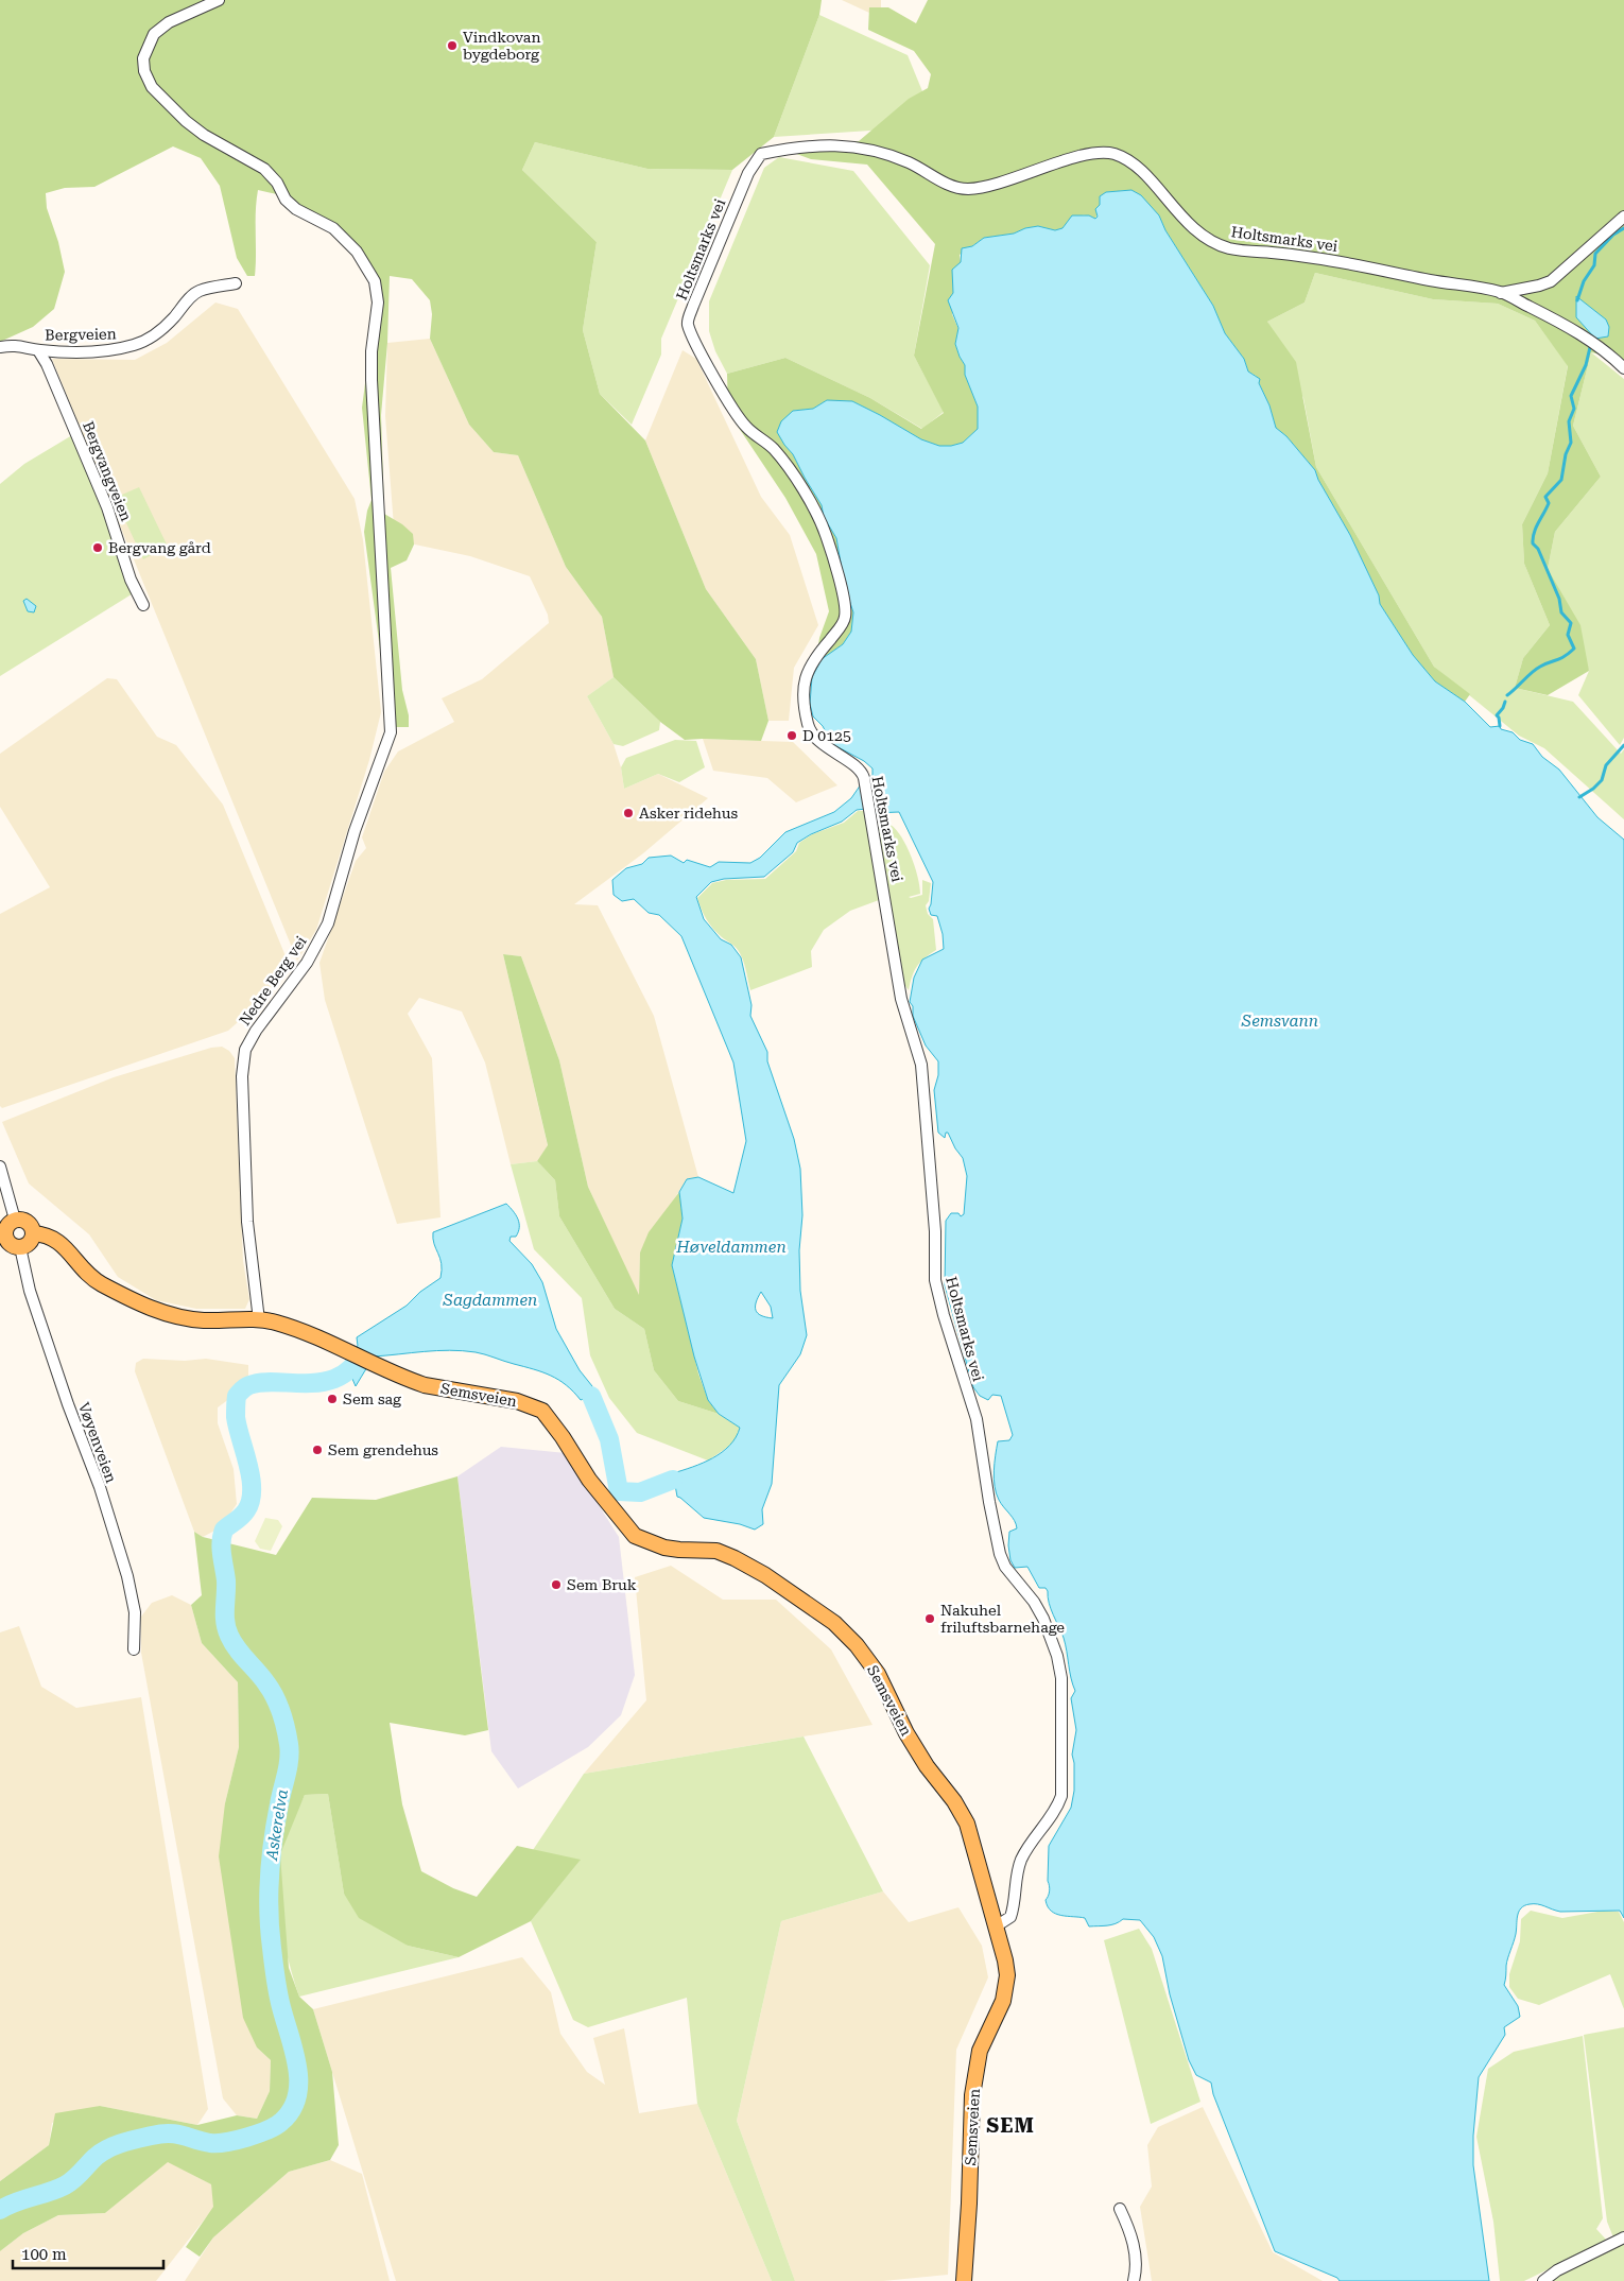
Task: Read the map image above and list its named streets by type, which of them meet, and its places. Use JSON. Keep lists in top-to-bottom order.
{
  "streets": {
    "main road": ["Semsveien"],
    "street": [
      "Holtsmarks vei",
      "Bergveien",
      "Bergvangveien",
      "Nedre Berg vei",
      "Vøyenveien"
    ]
  },
  "crossings": [
    ["Holtsmarks vei", "Semsveien"],
    ["Bergveien", "Bergvangveien"],
    ["Nedre Berg vei", "Semsveien"]
  ],
  "districts": ["SEM"],
  "water": [
    "Semsvann",
    "Høveldammen",
    "Sagdammen",
    "Askerelva"
  ],
  "places": [
    "Vindkovan bygdeborg",
    "Bergvang gård",
    "D 0125",
    "Asker ridehus",
    "Sem sag",
    "Sem grendehus",
    "Sem Bruk",
    "Nakuhel friluftsbarnehage"
  ],
  "scale_bar": "100 m"
}
